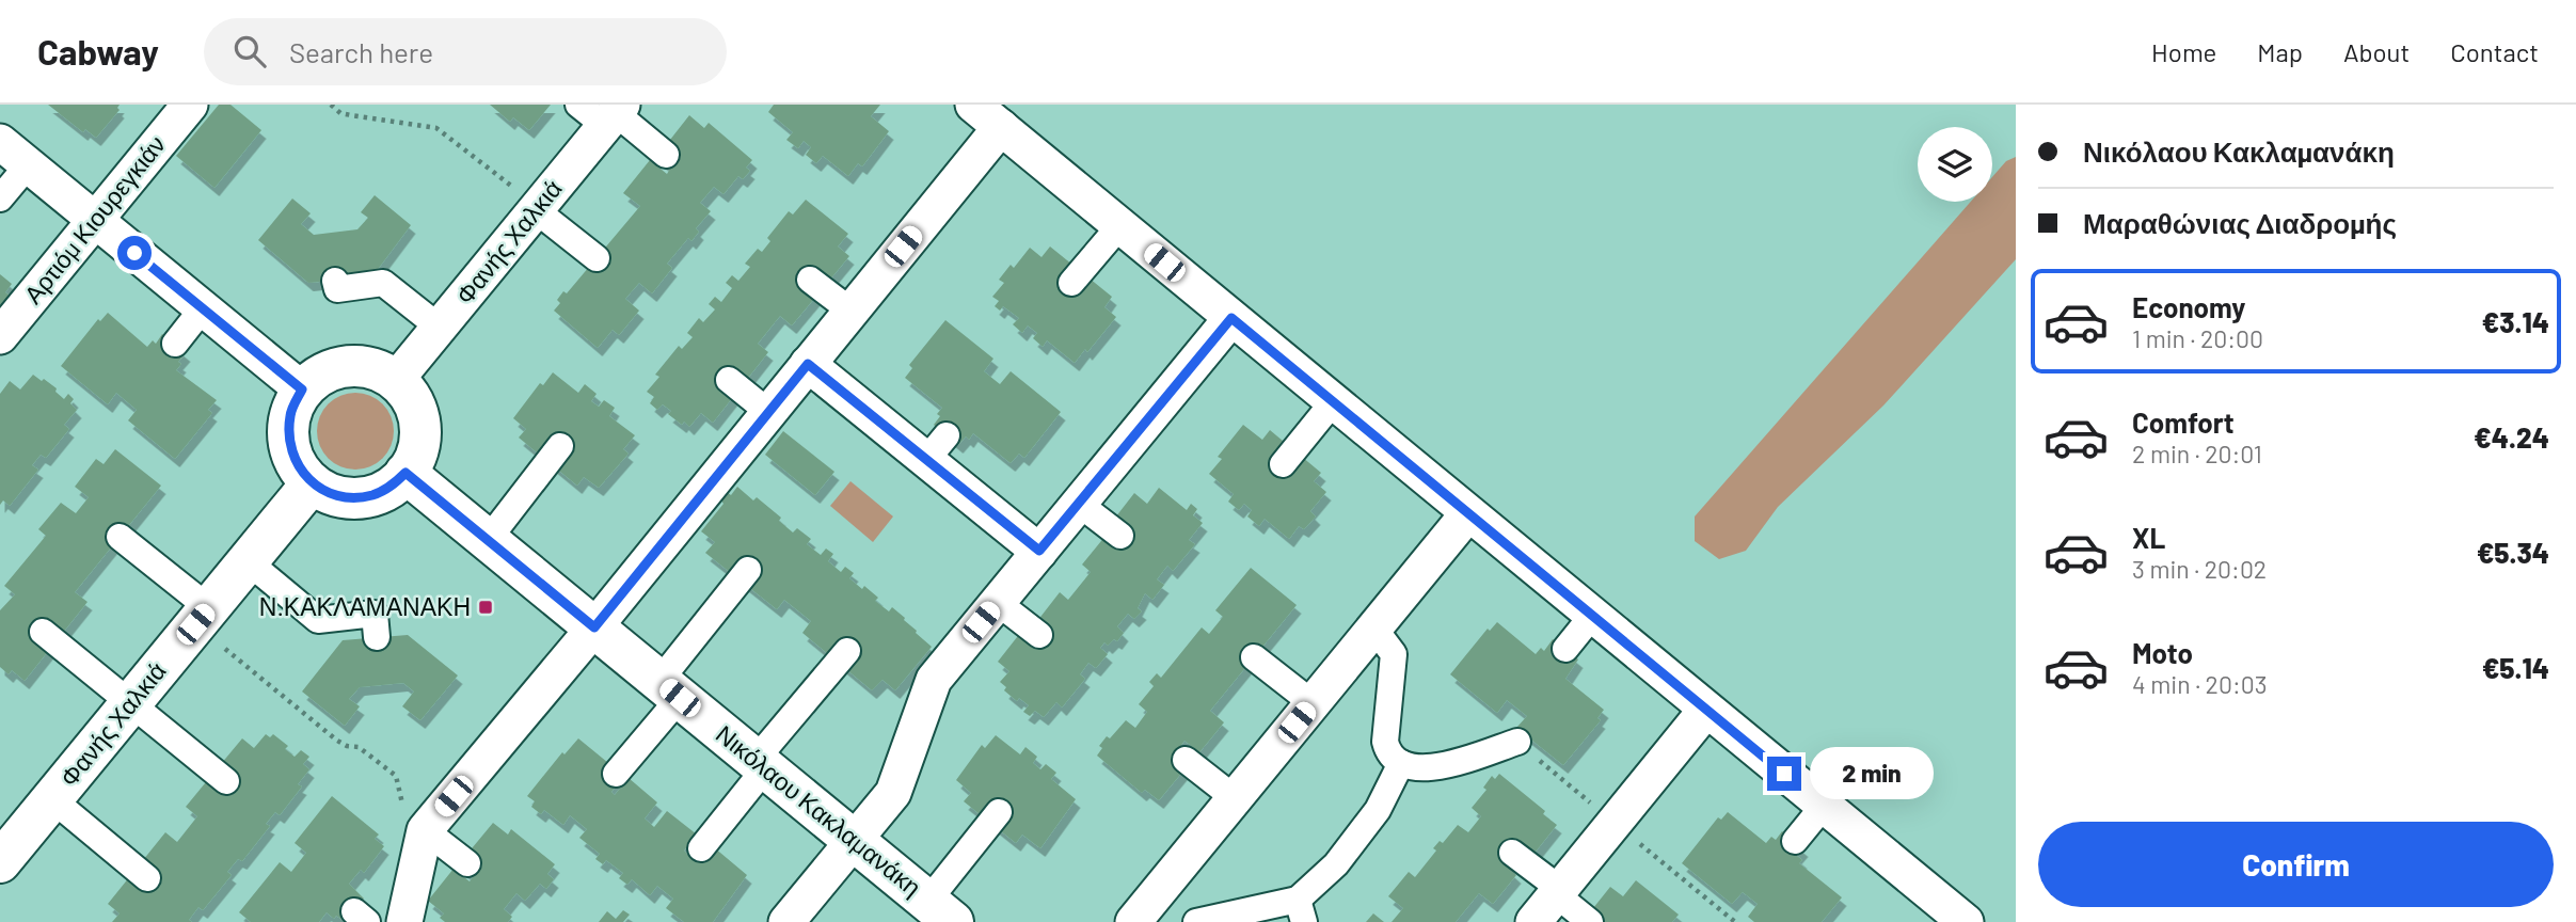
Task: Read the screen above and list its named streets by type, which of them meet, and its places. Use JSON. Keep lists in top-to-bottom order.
{
  "streets": {
    "street": ["Αρτιόμ Κιουρεγκιάν", "Φανής Χαλκιά", "Νικόλαου Κακλαμανάκη"]
  },
  "crossings": [
    ["Φανής Χαλκιά", "Νικόλαου Κακλαμανάκη"]
  ],
  "places": {
    "transit": ["Ν.ΚΑΚΛΑΜΑΝΑΚΗ"]
  },
  "page": {
    "header": "Cabway",
    "search": "Search here",
    "nav": [
      "Home",
      "Map",
      "About",
      "Contact"
    ],
    "banner": ["Νικόλαου Κακλαμανάκη", "Μαραθώνιας Διαδρομής"],
    "list": [
      {
        "name": "Economy",
        "note": "1 min · 20:00",
        "value": "€3.14"
      },
      {
        "name": "Comfort",
        "note": "2 min · 20:01",
        "value": "€4.24"
      },
      {
        "name": "XL",
        "note": "3 min · 20:02",
        "value": "€5.34"
      },
      {
        "name": "Moto",
        "note": "4 min · 20:03",
        "value": "€5.14"
      }
    ],
    "bubble": "2 min",
    "buttons": "Confirm"
  }
}
